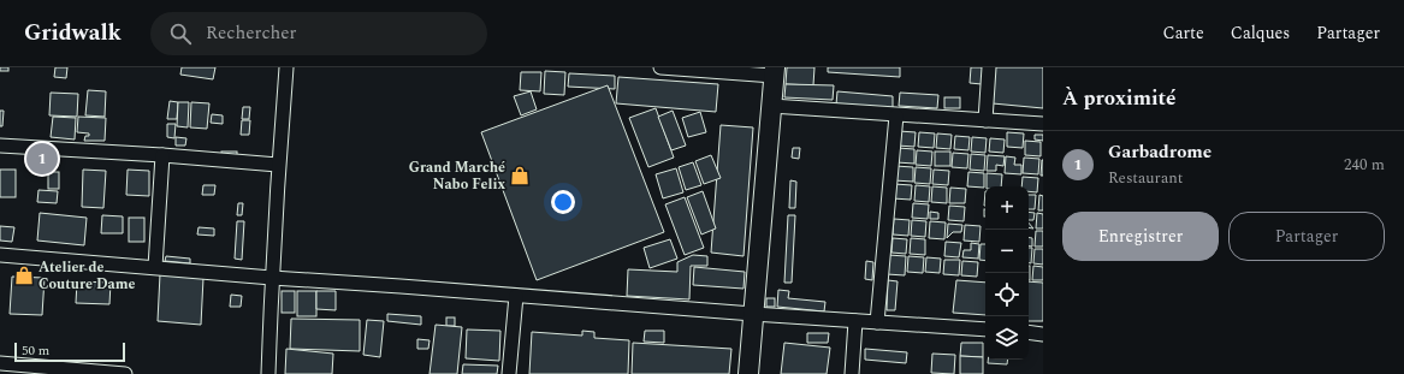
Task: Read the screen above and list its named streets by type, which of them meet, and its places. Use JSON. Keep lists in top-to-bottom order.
{
  "places": {
    "shop": ["Grand Marché Nabo Felix", "Atelier de Couture Dame"]
  },
  "scale_bar": "50 m",
  "page": {
    "header": "Gridwalk",
    "search": "Rechercher",
    "nav": ["Carte", "Calques", "Partager"],
    "heading": "À proximité",
    "list": [
      {
        "mark": "1",
        "name": "Garbadrome",
        "note": "Restaurant",
        "value": "240 m"
      }
    ],
    "pins": "1",
    "map_buttons": ["+", "−"],
    "buttons": ["Enregistrer", "Partager"],
    "scale": "50 m"
  }
}
